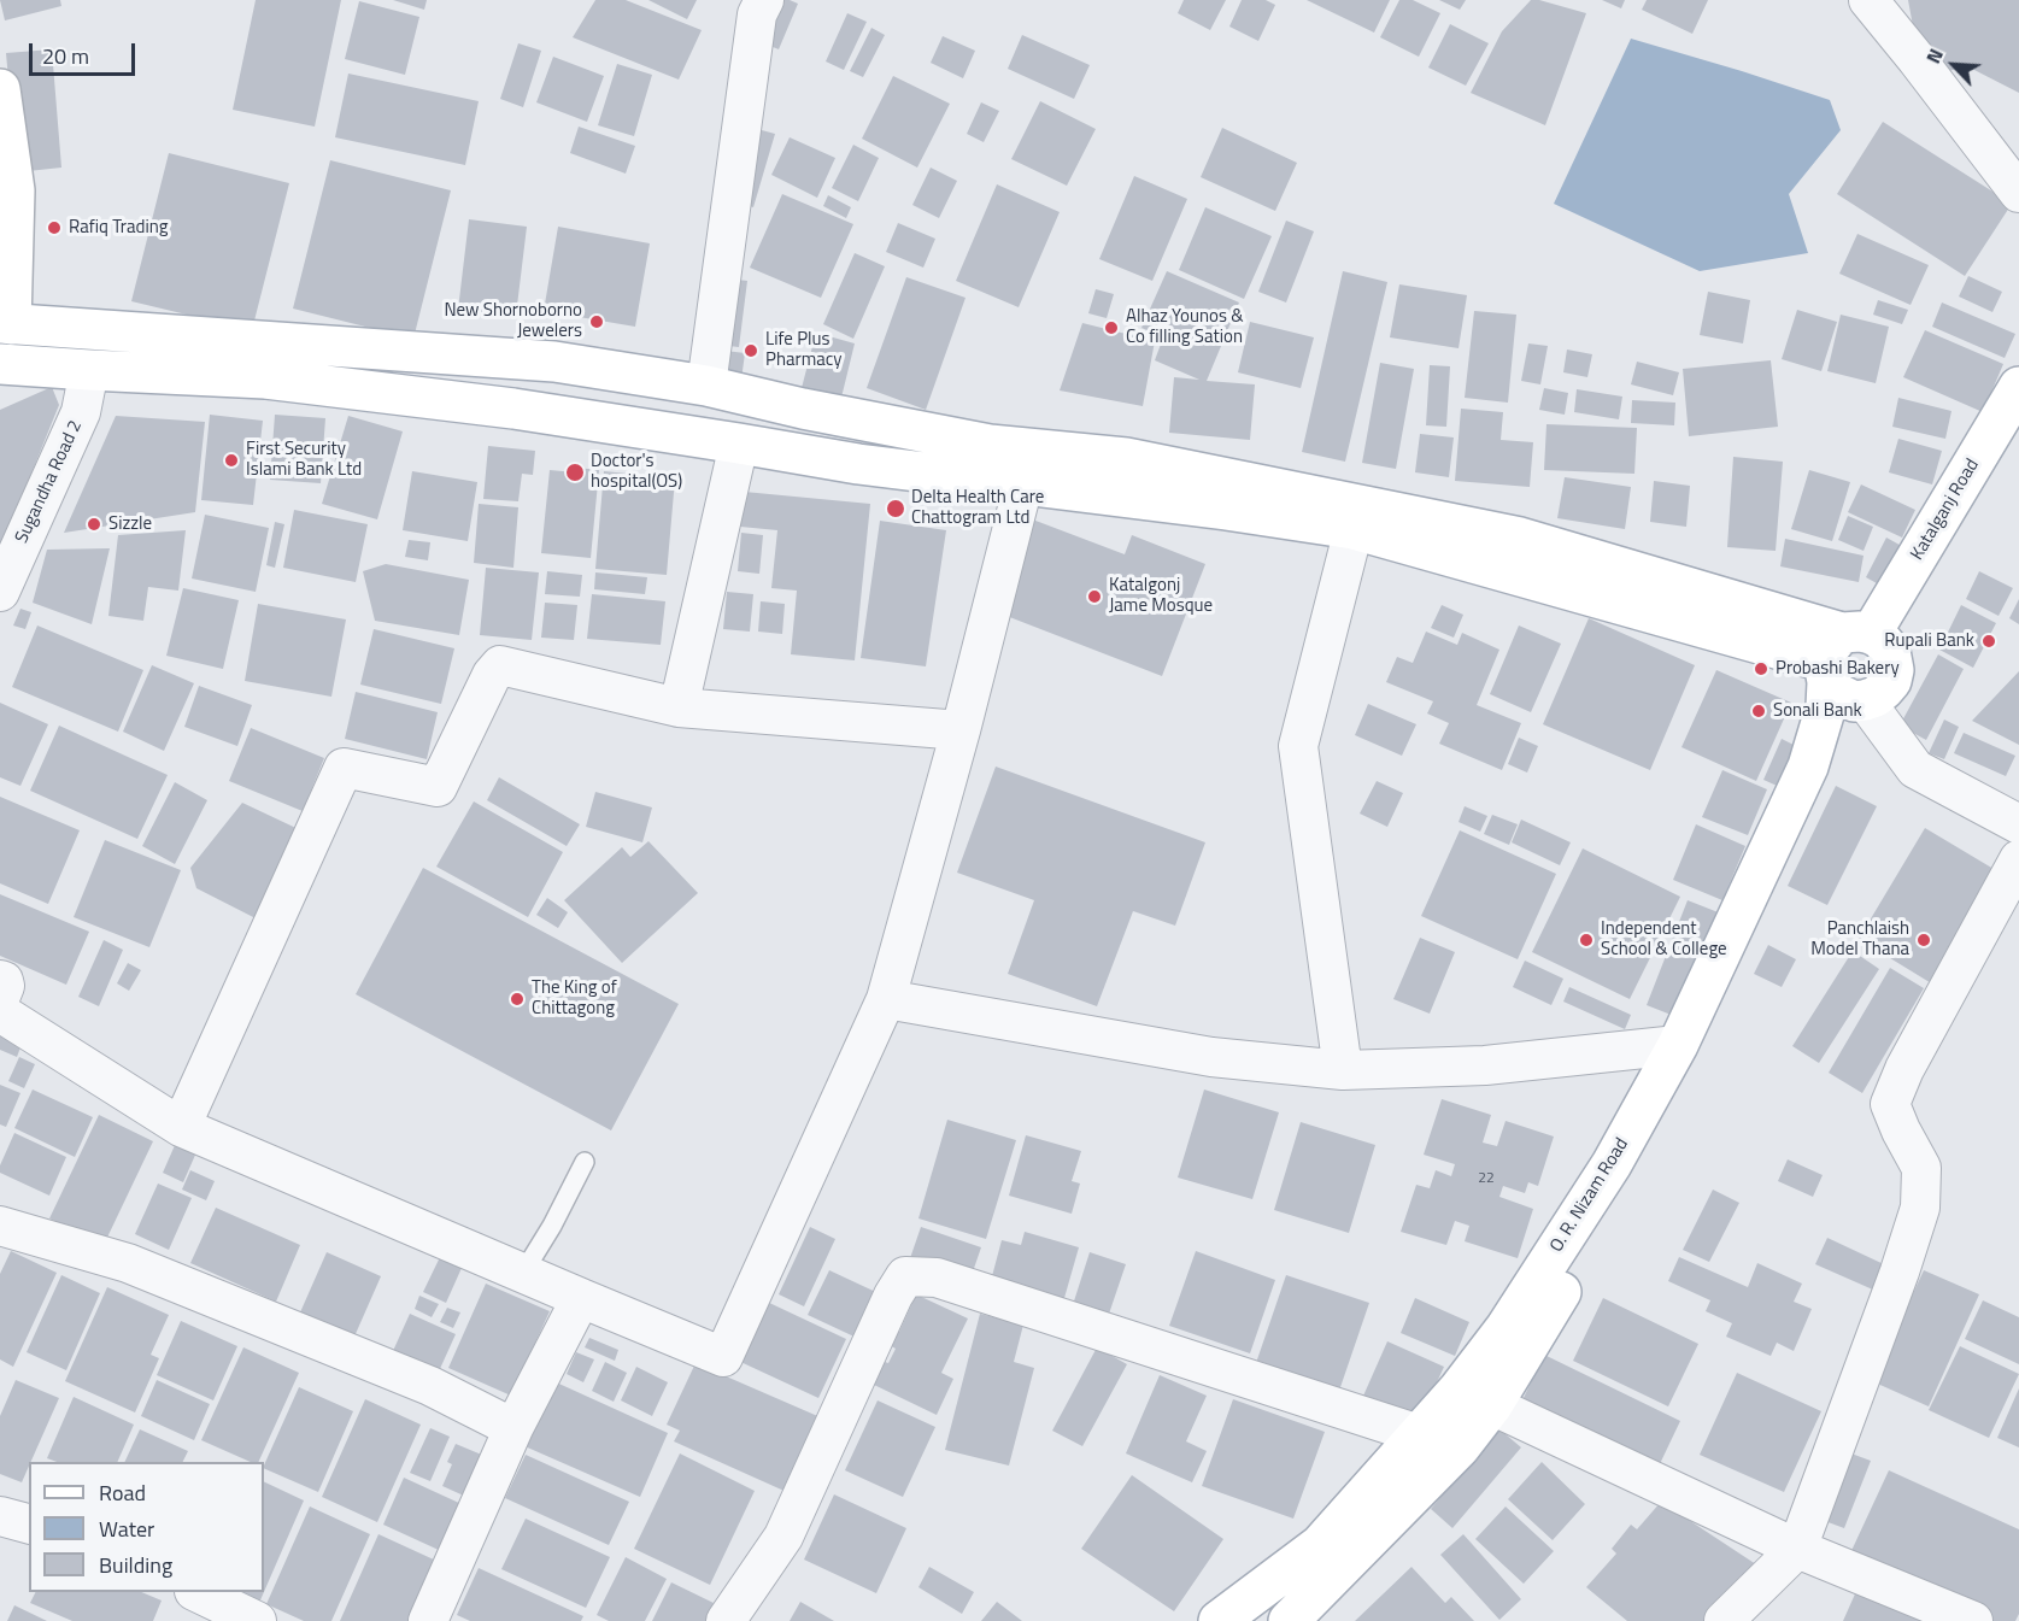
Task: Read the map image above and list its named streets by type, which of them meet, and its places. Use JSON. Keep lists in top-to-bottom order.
{
  "streets": {
    "main road": ["Katalganj Road", "O. R. Nizam Road"],
    "street": ["Sugandha Road 2"]
  },
  "crossings": [
    ["Katalganj Road", "O. R. Nizam Road"]
  ],
  "places": [
    "Rafiq Trading",
    "New Shornoborno Jewelers",
    "Alhaz Younos & Co filling Sation",
    "Life Plus Pharmacy",
    "First Security Islami Bank Ltd",
    "Doctor's hospital(OS)",
    "Delta Health Care Chattogram Ltd",
    "Sizzle",
    "Katalgonj Jame Mosque",
    "Rupali Bank",
    "Probashi Bakery",
    "Sonali Bank",
    "Independent School & College",
    "Panchlaish Model Thana",
    "The King of Chittagong"
  ],
  "house_numbers": ["22"],
  "legend": ["Road", "Water", "Building"],
  "scale_bar": "20 m",
  "north": "top left"
}
